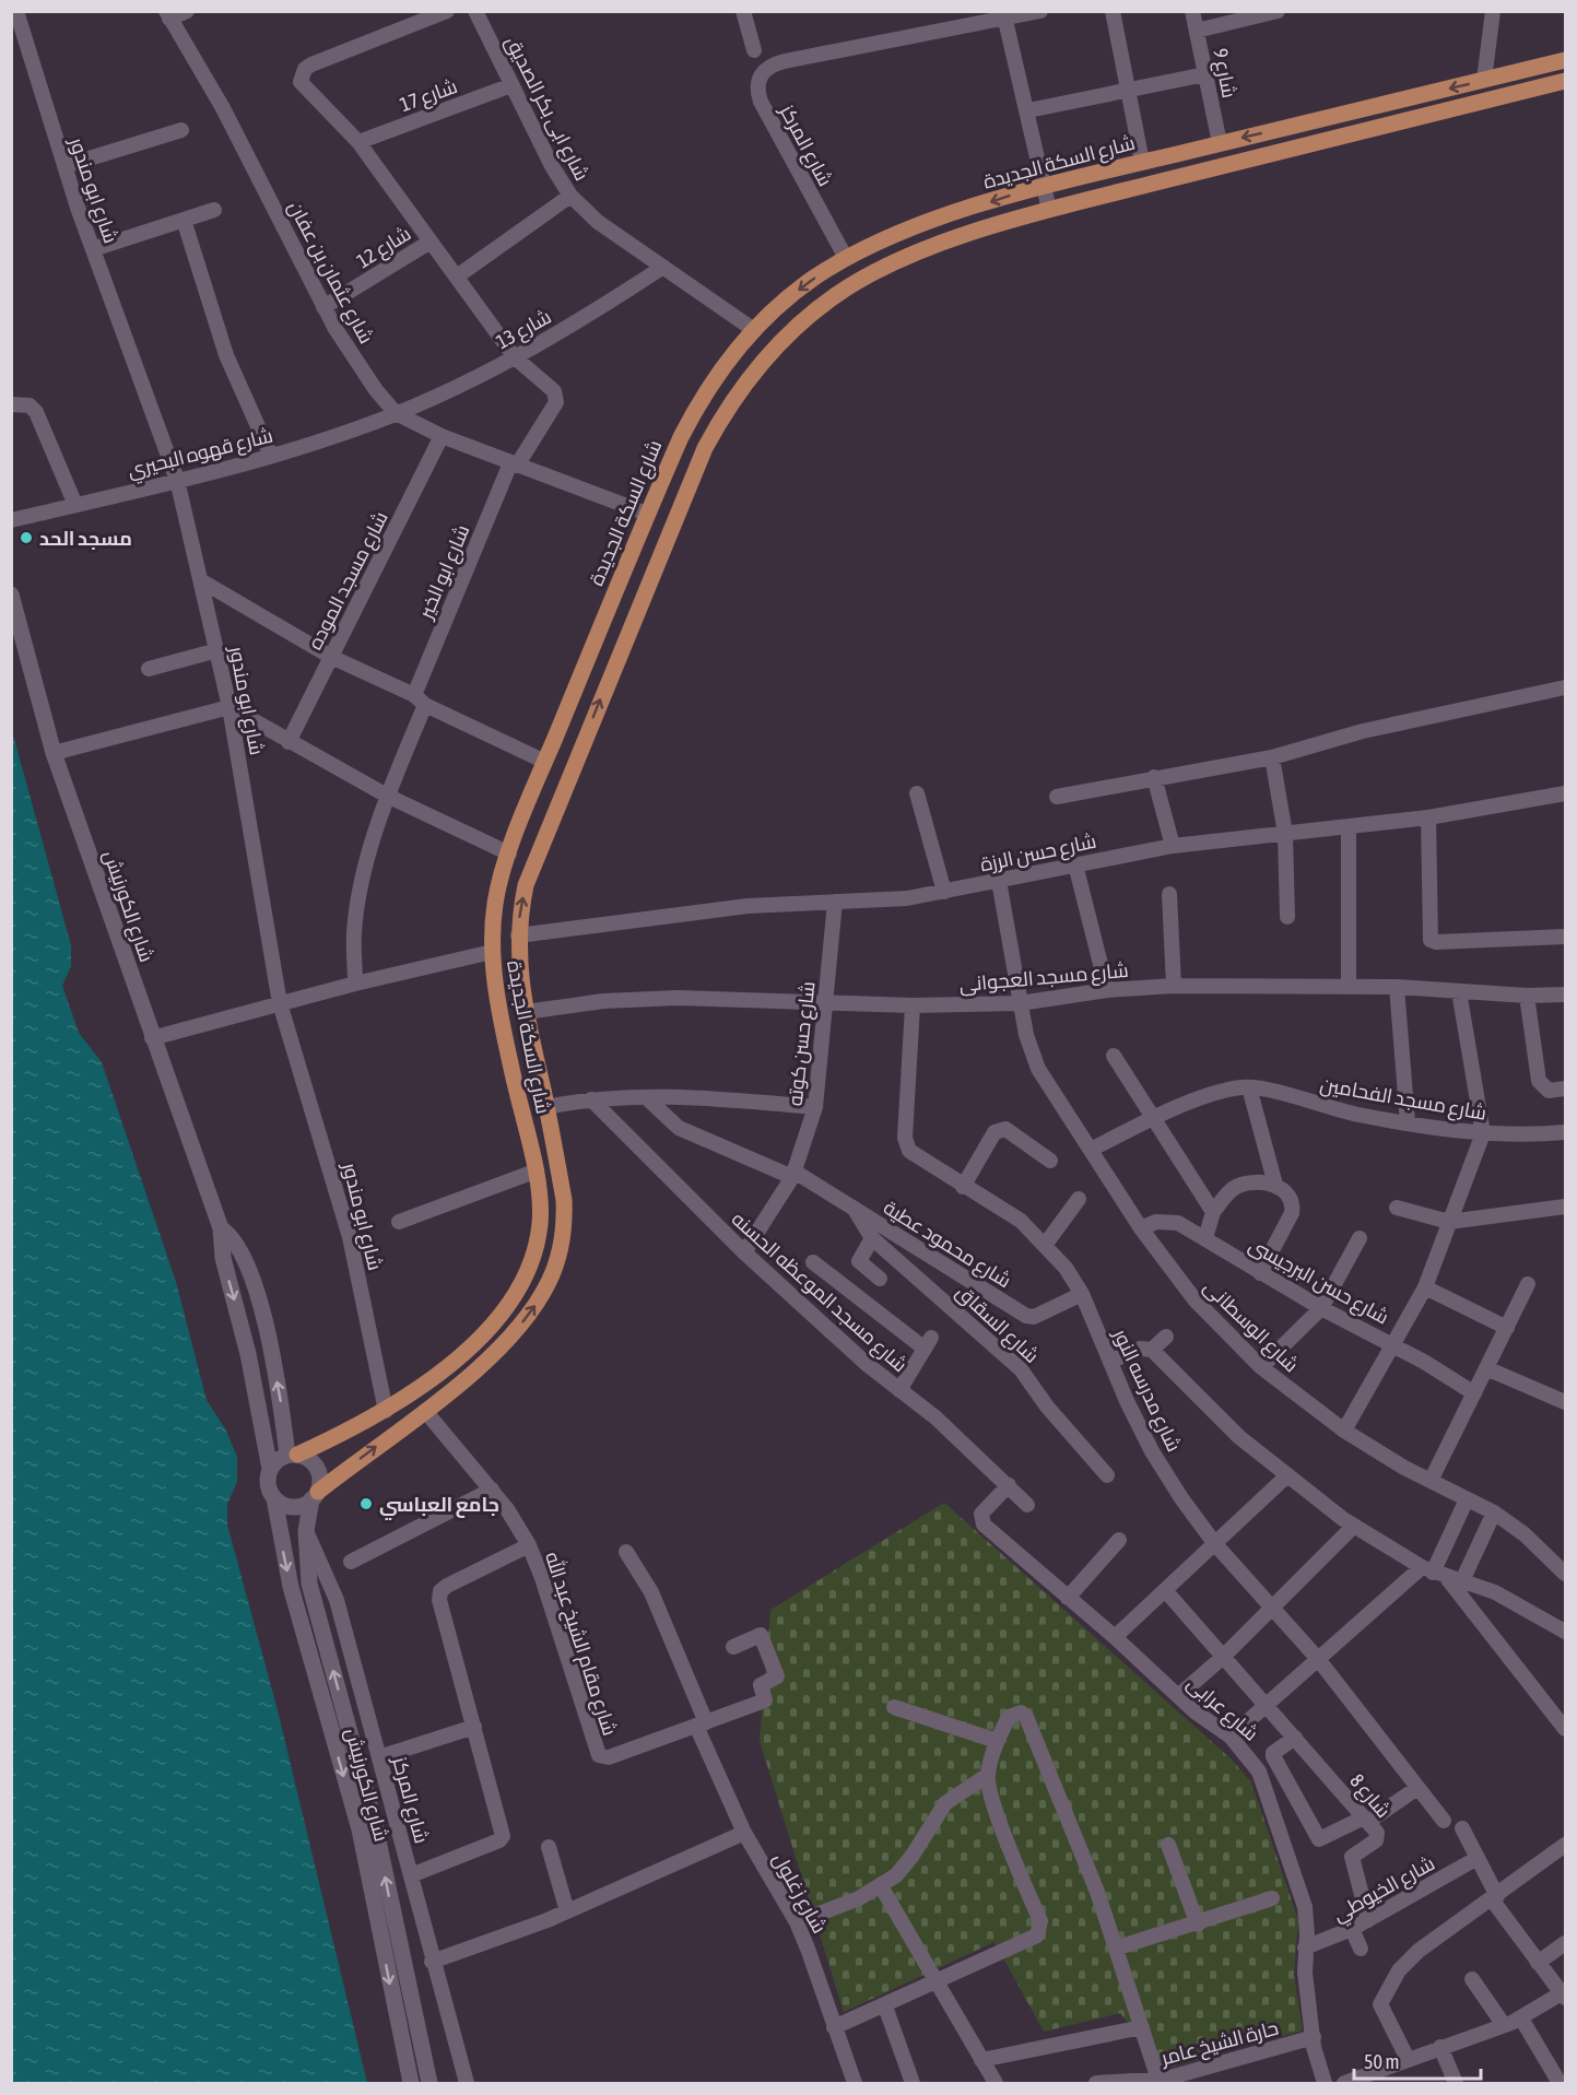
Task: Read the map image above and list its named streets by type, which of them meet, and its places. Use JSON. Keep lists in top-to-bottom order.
{
  "streets": {
    "main road": ["شارع السكة الجديدة", "شارع الكورنيش"],
    "street": [
      "شارع 9",
      "شارع 17",
      "شارع ابى بكر الصديق",
      "شارع المركز",
      "شارع ابو مندور",
      "شارع 12",
      "شارع عثمان بن عفان",
      "شارع 13",
      "شارع قهوه البحيري",
      "شارع ابو الخير",
      "شارع مسجد الموده",
      "شارع حسن الرزة",
      "شارع مسجد العجوانى",
      "شارع حسن كوته",
      "شارع مسجد الفحامين",
      "شارع محمود عطية",
      "شارع حسن البرجيسى",
      "شارع مسجد الموعظه الحسنه",
      "شارع السقاق",
      "شارع الوسطانى",
      "شارع مدرسه النور",
      "شارع مقام الشيخ عبد الله",
      "شارع عرابى",
      "شارع 8",
      "شارع الخيوطي",
      "شارع زغلول",
      "حارة الشيخ عامر"
    ]
  },
  "crossings": [
    ["شارع 9", "شارع السكة الجديدة"],
    ["شارع 17", "شارع ابى بكر الصديق"],
    ["شارع ابى بكر الصديق", "شارع السكة الجديدة"],
    ["شارع ابى بكر الصديق", "شارع 13"],
    ["شارع المركز", "شارع السكة الجديدة"],
    ["شارع المركز", "شارع الكورنيش"],
    ["شارع السكة الجديدة", "شارع ابو مندور"],
    ["شارع السكة الجديدة", "شارع عثمان بن عفان"],
    ["شارع السكة الجديدة", "شارع حسن الرزة"],
    ["شارع السكة الجديدة", "شارع الكورنيش"],
    ["شارع السكة الجديدة", "شارع مسجد العجوانى"],
    ["شارع السكة الجديدة", "شارع مقام الشيخ عبد الله"],
    ["شارع ابو مندور", "شارع قهوه البحيري"],
    ["شارع 12", "شارع عثمان بن عفان"],
    ["شارع عثمان بن عفان", "شارع 13"],
    ["شارع عثمان بن عفان", "شارع قهوه البحيري"],
    ["شارع عثمان بن عفان", "شارع ابو الخير"],
    ["شارع عثمان بن عفان", "شارع مسجد الموده"],
    ["شارع 13", "شارع قهوه البحيري"],
    ["شارع 13", "شارع ابو الخير"],
    ["شارع حسن الرزة", "شارع حسن كوته"],
    ["شارع حسن الرزة", "شارع الوسطانى"],
    ["شارع مسجد العجوانى", "شارع حسن كوته"],
    ["شارع مسجد العجوانى", "شارع الوسطانى"],
    ["شارع مسجد العجوانى", "شارع مدرسه النور"],
    ["شارع حسن كوته", "شارع محمود عطية"],
    ["شارع حسن كوته", "شارع مسجد الموعظه الحسنه"],
    ["شارع مسجد الفحامين", "شارع الوسطانى"],
    ["شارع محمود عطية", "شارع السقاق"],
    ["شارع محمود عطية", "شارع مدرسه النور"],
    ["شارع حسن البرجيسى", "شارع الوسطانى"],
    ["شارع مسجد الموعظه الحسنه", "شارع عرابى"],
    ["شارع مقام الشيخ عبد الله", "شارع زغلول"],
    ["شارع عرابى", "شارع الخيوطي"],
    ["شارع عرابى", "حارة الشيخ عامر"],
    ["شارع 8", "شارع الخيوطي"]
  ],
  "places": ["مسجد الحد", "جامع العباسي"],
  "scale_bar": "50 m"
}
